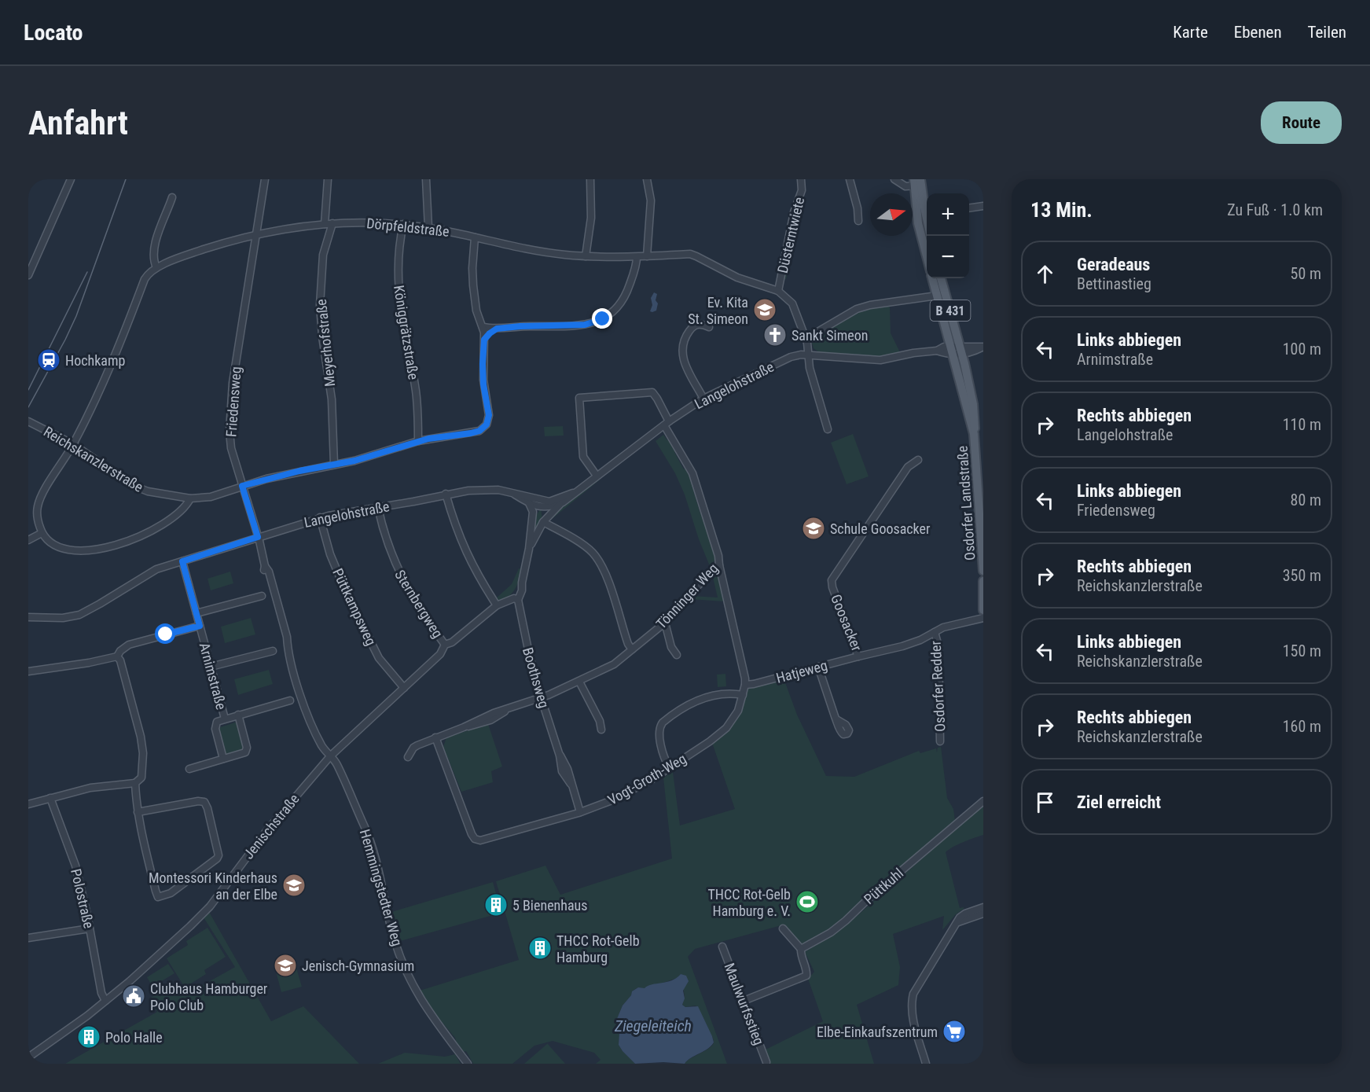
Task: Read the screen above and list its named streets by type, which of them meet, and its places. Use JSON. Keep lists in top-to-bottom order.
{
  "streets": {
    "main road": ["B 431", "Osdorfer Landstraße"],
    "street": [
      "Dörpfeldstraße",
      "Düsterntwiete",
      "Königgrätzstraße",
      "Meyerhofstraße",
      "Langelohstraße",
      "Friedensweg",
      "Reichskanzlerstraße",
      "Tönninger Weg",
      "Sternbergweg",
      "Püttkampsweg",
      "Goosacker",
      "Hatjeweg",
      "Arnimstraße",
      "Boothsweg",
      "Osdorfer Redder",
      "Vogt-Groth-Weg",
      "Jenischstraße",
      "Püttkuhl",
      "Hemmingstedter Weg",
      "Polostraße",
      "Maulwurfsstieg"
    ]
  },
  "crossings": [
    ["Dörpfeldstraße", "Düsterntwiete"],
    ["Dörpfeldstraße", "Königgrätzstraße"],
    ["Dörpfeldstraße", "Meyerhofstraße"],
    ["Dörpfeldstraße", "Langelohstraße"],
    ["Dörpfeldstraße", "Friedensweg"],
    ["Dörpfeldstraße", "Reichskanzlerstraße"],
    ["Königgrätzstraße", "Reichskanzlerstraße"],
    ["Meyerhofstraße", "Reichskanzlerstraße"],
    ["Langelohstraße", "Friedensweg"],
    ["Langelohstraße", "Osdorfer Landstraße"],
    ["Langelohstraße", "Tönninger Weg"],
    ["Langelohstraße", "Sternbergweg"],
    ["Langelohstraße", "Püttkampsweg"],
    ["Langelohstraße", "Arnimstraße"],
    ["Friedensweg", "Reichskanzlerstraße"],
    ["Friedensweg", "Jenischstraße"],
    ["Friedensweg", "Hemmingstedter Weg"],
    ["Tönninger Weg", "Boothsweg"],
    ["Tönninger Weg", "Vogt-Groth-Weg"],
    ["Sternbergweg", "Jenischstraße"],
    ["Püttkampsweg", "Jenischstraße"],
    ["Goosacker", "Hatjeweg"],
    ["Goosacker", "Osdorfer Redder"],
    ["Hatjeweg", "Vogt-Groth-Weg"],
    ["Boothsweg", "Vogt-Groth-Weg"],
    ["Boothsweg", "Jenischstraße"],
    ["Jenischstraße", "Hemmingstedter Weg"],
    ["Jenischstraße", "Polostraße"]
  ],
  "water": ["Ziegeleiteich"],
  "places": {
    "school or university": [
      "Ev. Kita St. Simeon",
      "Schule Goosacker",
      "Montessori Kinderhaus an der Elbe",
      "Jenisch-Gymnasium"
    ],
    "church": ["Sankt Simeon"],
    "station": ["Hochkamp"],
    "sports": ["THCC Rot-Gelb Hamburg e. V."],
    "building": ["5 Bienenhaus", "THCC Rot-Gelb Hamburg", "Polo Halle"],
    "public building": ["Clubhaus Hamburger Polo Club"],
    "supermarket": ["Elbe-Einkaufszentrum"]
  },
  "north": "right",
  "page": {
    "header": "Locato",
    "nav": ["Karte", "Ebenen", "Teilen"],
    "buttons": "Route",
    "title": "Anfahrt",
    "heading": ["13 Min.", "Zu Fuß · 1.0 km"],
    "map_buttons": ["+", "−"],
    "list": [
      ["Geradeaus", "Bettinastieg", "50 m"],
      ["Links abbiegen", "Arnimstraße", "100 m"],
      ["Rechts abbiegen", "Langelohstraße", "110 m"],
      ["Links abbiegen", "Friedensweg", "80 m"],
      ["Rechts abbiegen", "Reichskanzlerstraße", "350 m"],
      ["Links abbiegen", "Reichskanzlerstraße", "150 m"],
      ["Rechts abbiegen", "Reichskanzlerstraße", "160 m"],
      "Ziel erreicht"
    ]
  }
}
